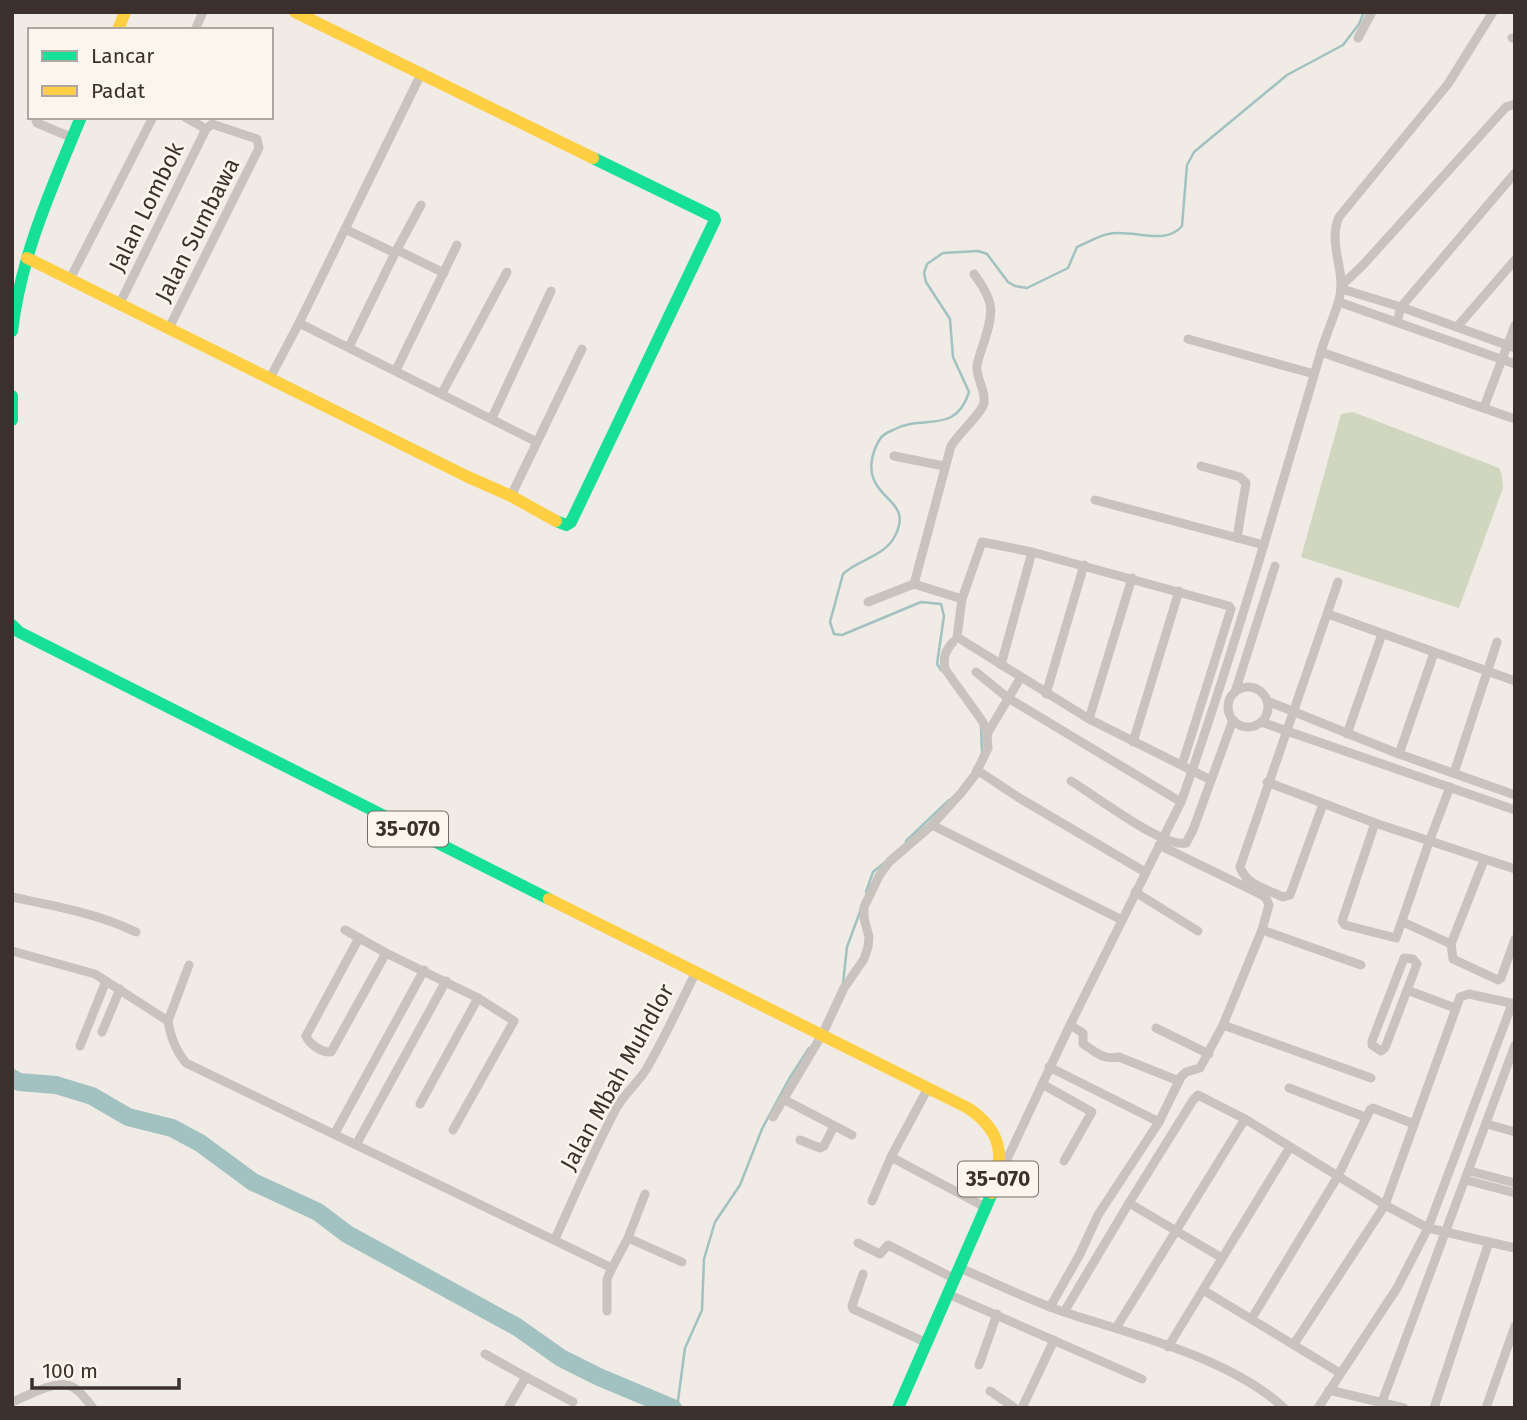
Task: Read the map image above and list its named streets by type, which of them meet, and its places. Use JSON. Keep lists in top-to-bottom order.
{
  "streets": {
    "main road": ["35-070"],
    "street": ["Jalan Lombok", "Jalan Sumbawa", "Jalan Mbah Muhdlor"]
  },
  "crossings": [
    ["Jalan Lombok", "Jalan Sumbawa"],
    ["35-070", "Jalan Mbah Muhdlor"]
  ],
  "legend": ["Lancar", "Padat"],
  "scale_bar": "100 m"
}
